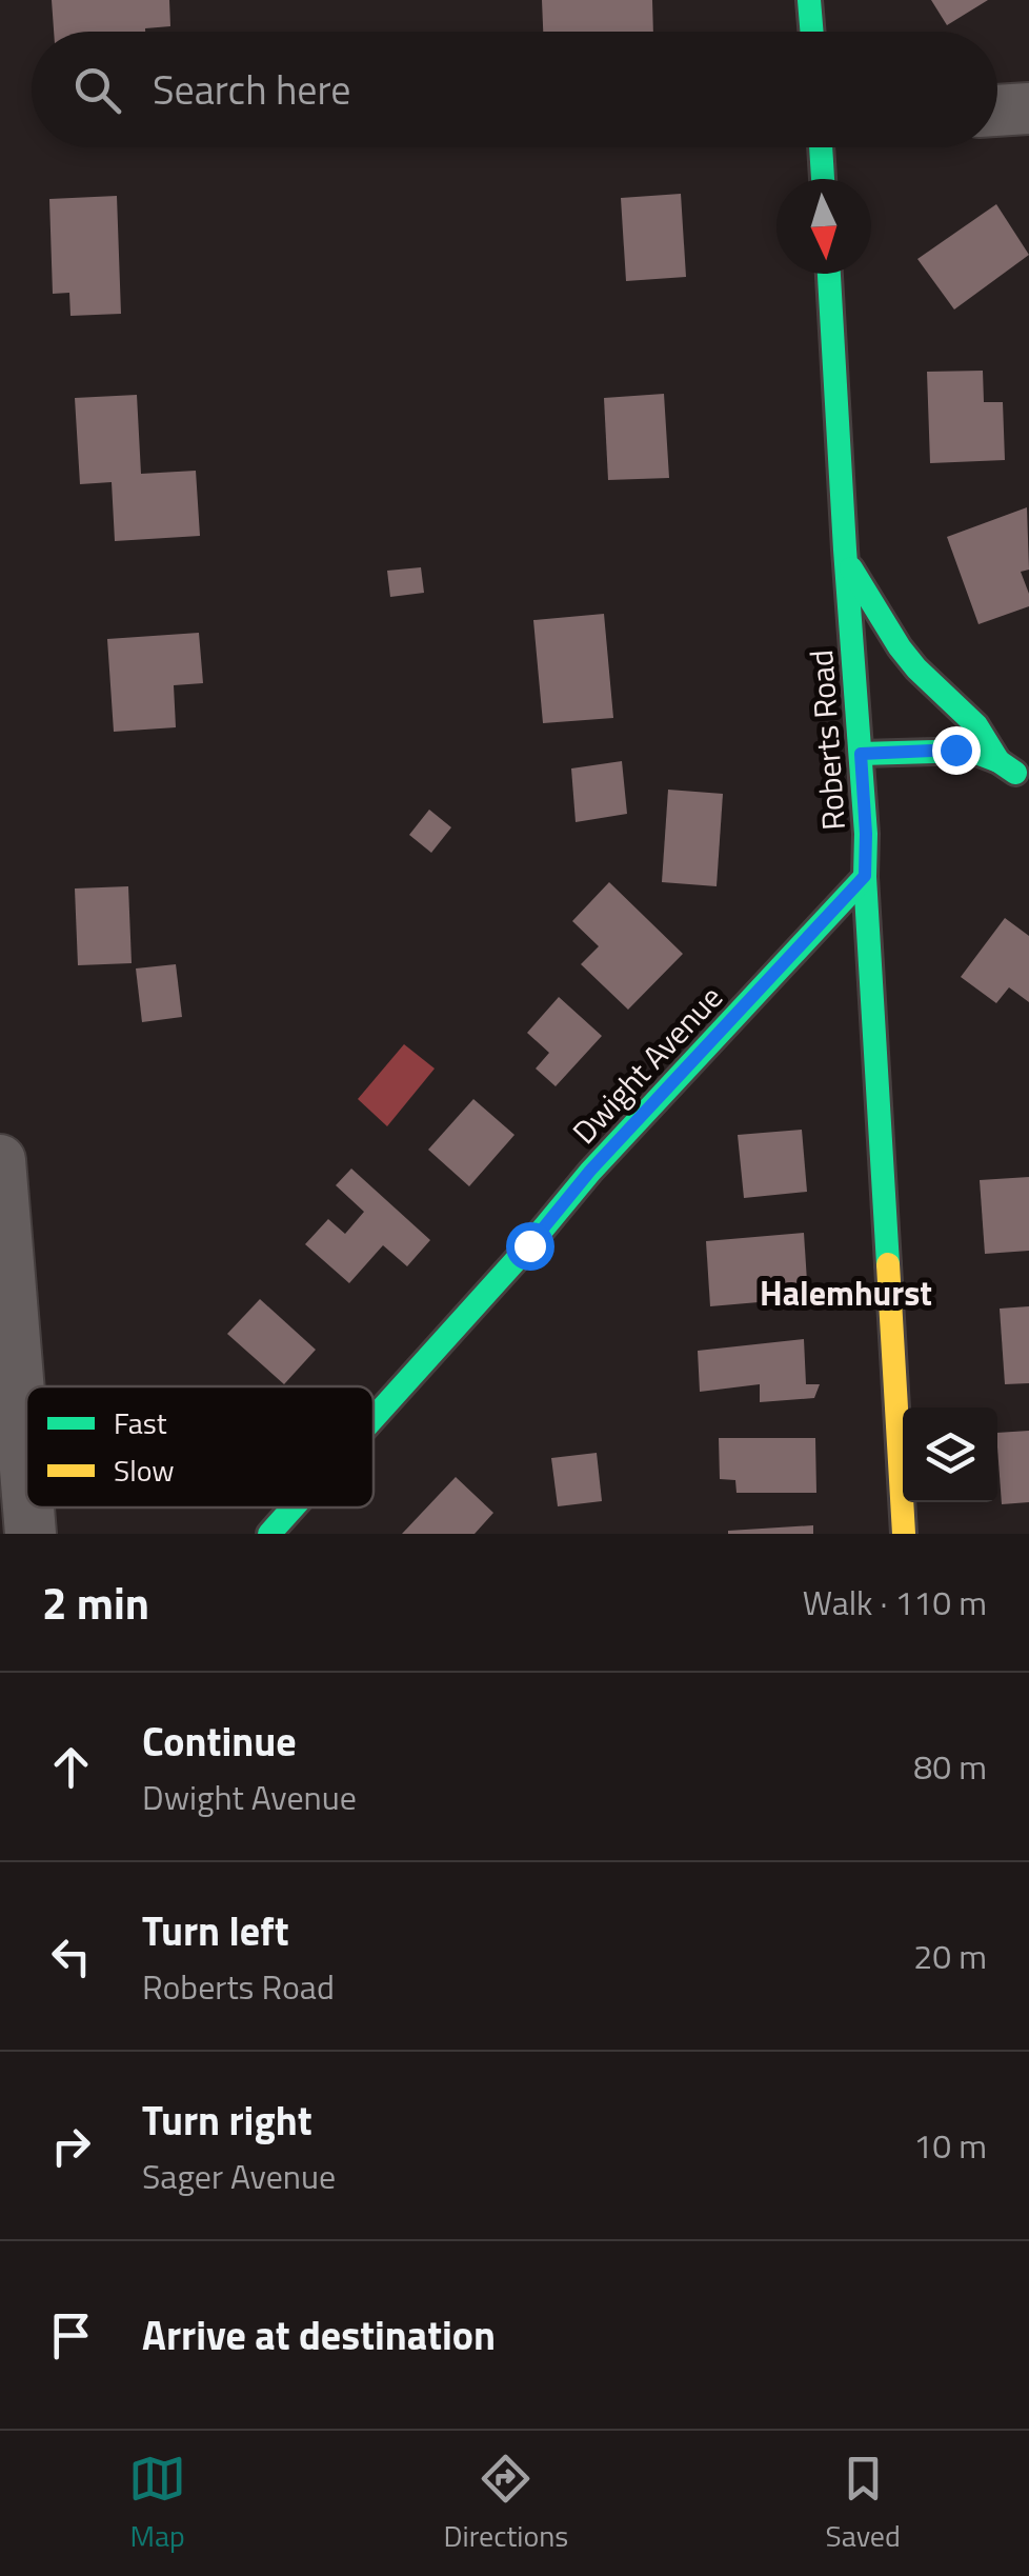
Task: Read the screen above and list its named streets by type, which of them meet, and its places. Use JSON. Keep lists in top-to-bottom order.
{
  "streets": {
    "main road": ["Roberts Road", "Dwight Avenue"]
  },
  "crossings": [
    ["Roberts Road", "Dwight Avenue"]
  ],
  "districts": ["Halemhurst"],
  "legend": ["Fast", "Slow"],
  "north": "bottom",
  "page": {
    "search": "Search here",
    "heading": ["2 min", "Walk · 110 m"],
    "list": [
      ["Continue", "Dwight Avenue", "80 m"],
      ["Turn left", "Roberts Road", "20 m"],
      ["Turn right", "Sager Avenue", "10 m"],
      "Arrive at destination"
    ],
    "nav": ["Map", "Directions", "Saved"]
  }
}
